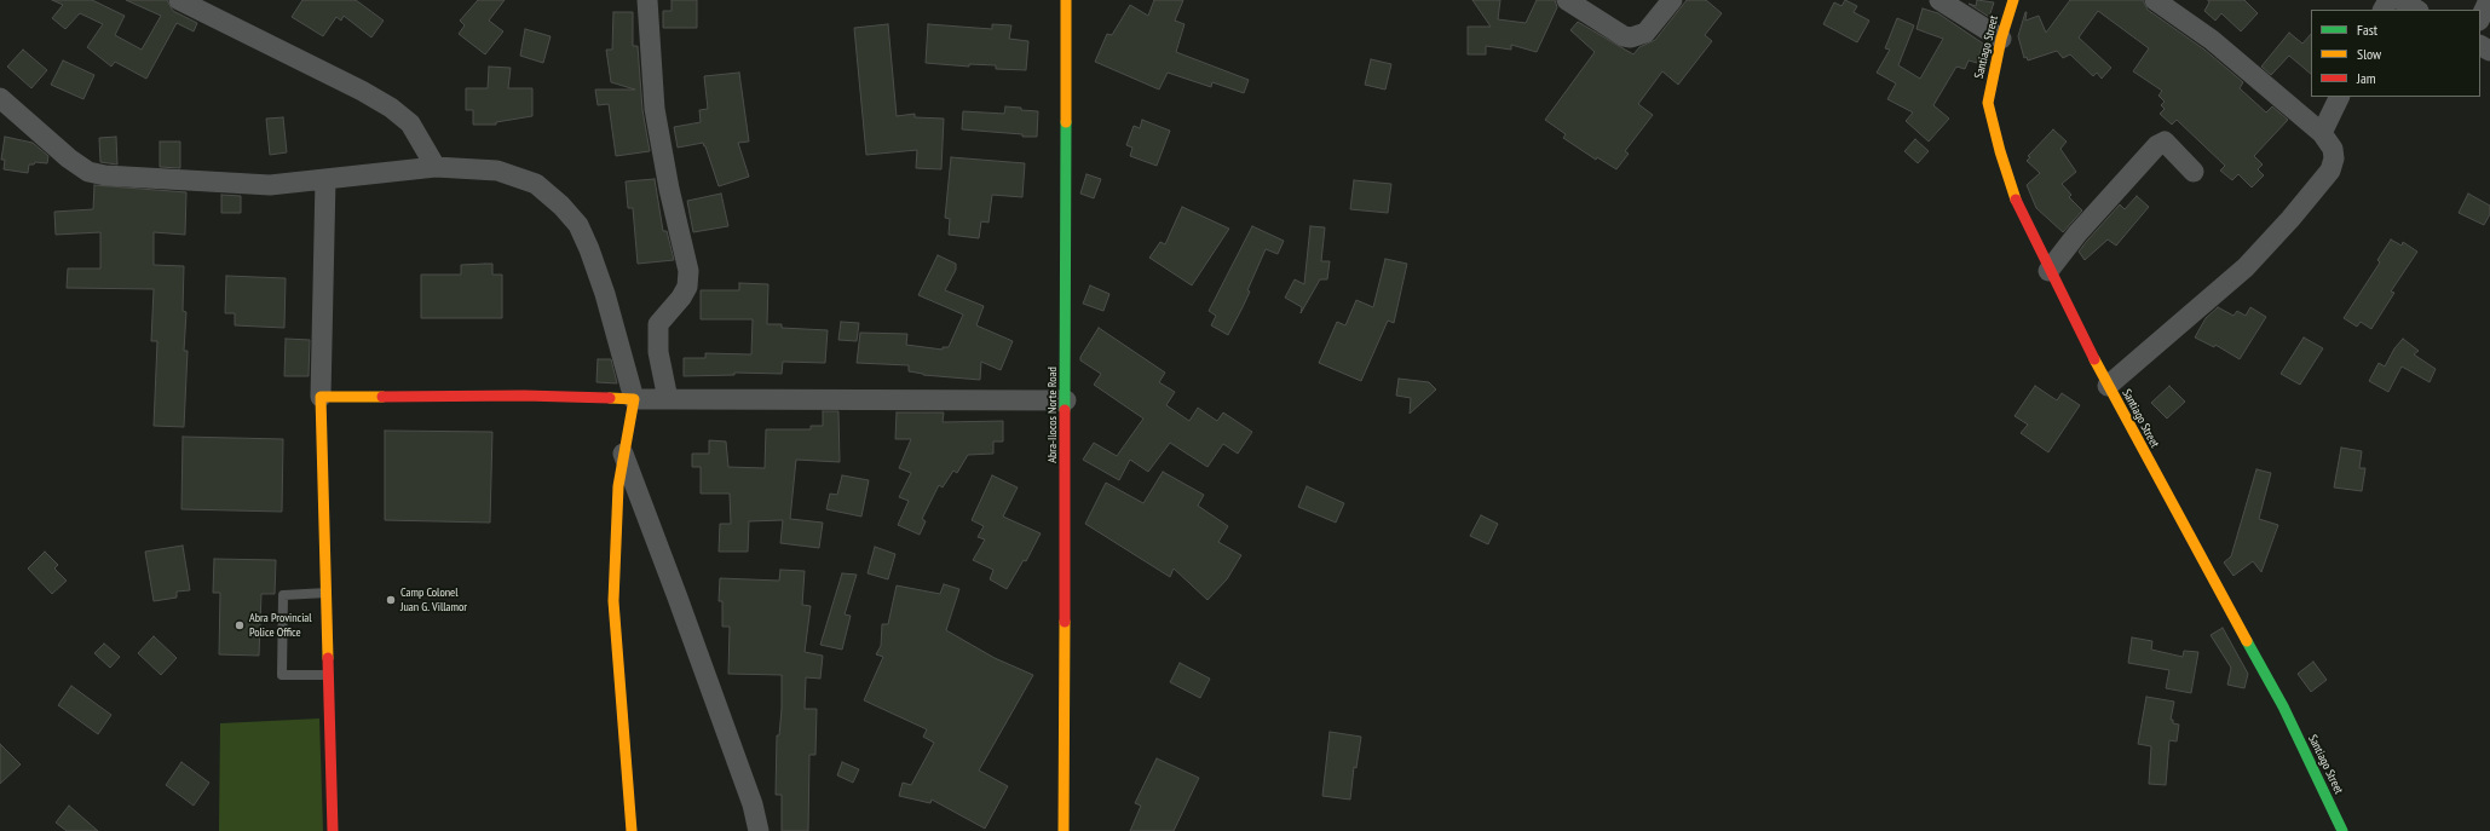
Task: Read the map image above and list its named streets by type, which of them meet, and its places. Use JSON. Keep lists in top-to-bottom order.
{
  "streets": {
    "street": ["Santiago Street", "Abra-Ilocos Norte Road"]
  },
  "places": ["Camp Colonel Juan G. Villamor", "Abra Provincial Police Office"],
  "legend": ["Fast", "Slow", "Jam"]
}
